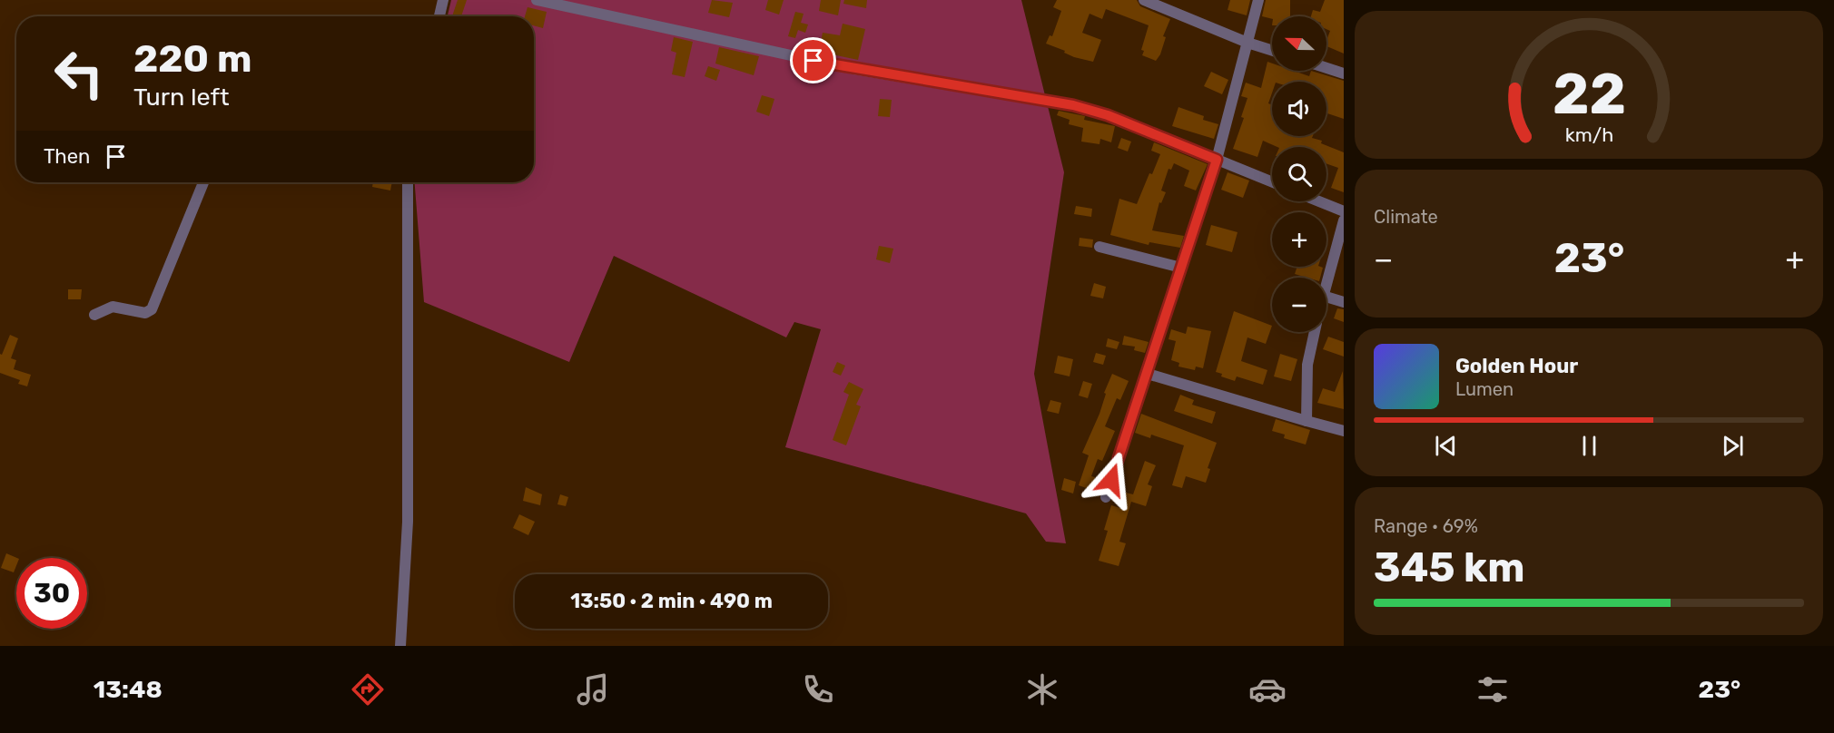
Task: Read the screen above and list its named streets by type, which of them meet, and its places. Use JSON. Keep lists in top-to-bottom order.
{
  "north": "left",
  "page": {
    "map_buttons": ["+", "−"],
    "turn": ["220 m", "Turn left"],
    "then": "Then",
    "tile": [
      "Climate",
      ["Range · 69%", "345 km"]
    ],
    "heat": ["−", "23°", "+"],
    "song": ["Golden Hour", "Lumen"],
    "limit": "30",
    "trip": "13:50 · 2 min · 490 m",
    "tabs": ["13:48", "23°"],
    "gauge": ["22", "km/h"]
  }
}
